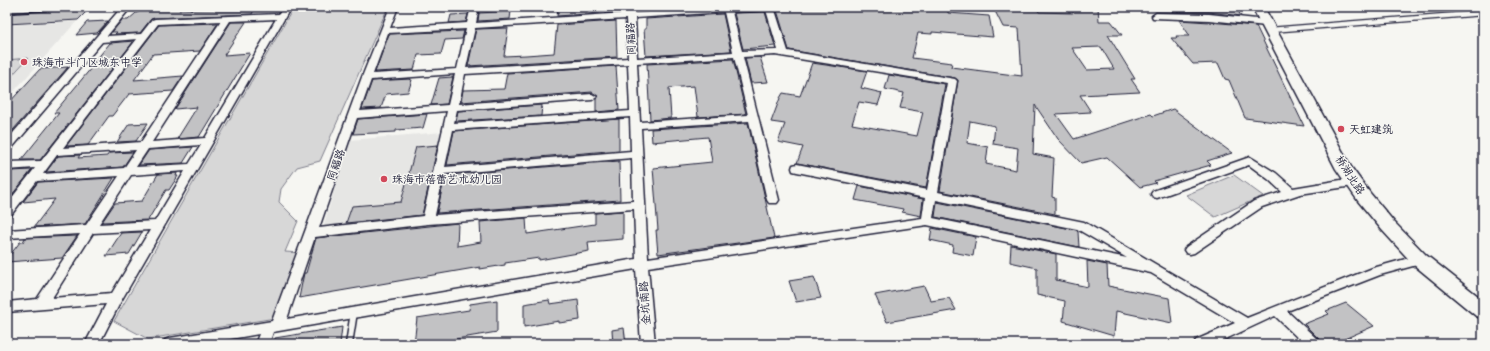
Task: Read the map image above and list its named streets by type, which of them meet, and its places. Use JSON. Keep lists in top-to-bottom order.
{
  "streets": {
    "main road": ["桥湖北路"],
    "street": ["同福路", "金坑南路"]
  },
  "crossings": [
    ["同福路", "金坑南路"]
  ],
  "places": ["珠海市斗门区城东中学", "天虹建筑", "珠海市蓓蕾艺术幼儿园"]
}
